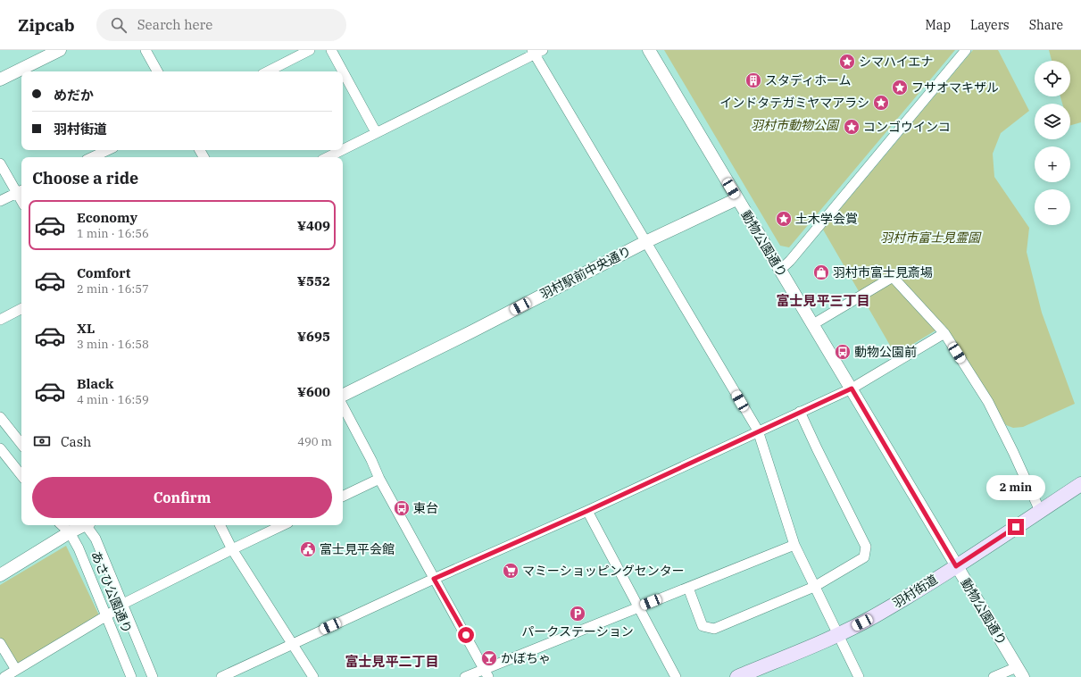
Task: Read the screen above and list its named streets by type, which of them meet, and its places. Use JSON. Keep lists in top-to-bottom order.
{
  "streets": {
    "main road": ["羽村街道"],
    "street": ["動物公園通り", "羽村駅前中央通り", "あさひ公園通り"]
  },
  "crossings": [
    ["動物公園通り", "羽村駅前中央通り"],
    ["動物公園通り", "羽村街道"]
  ],
  "districts": ["富士見平三丁目", "富士見平二丁目"],
  "parks": ["羽村市動物公園", "羽村市富士見霊園"],
  "places": {
    "place": [
      "シマハイエナ",
      "フサオマキザル",
      "インドタテガミヤマアラシ",
      "コンゴウインコ",
      "土木学会賞"
    ],
    "building": ["スタディホーム"],
    "shop": ["羽村市富士見斎場"],
    "bus stop": ["動物公園前", "東台"],
    "public building": ["富士見平会館"],
    "supermarket": ["マミーショッピングセンター"],
    "parking": ["パークステーション"],
    "bar": ["かぼちゃ"]
  },
  "page": {
    "header": "Zipcab",
    "search": "Search here",
    "nav": ["Map", "Layers", "Share"],
    "map_buttons": ["+", "−"],
    "banner": ["めだか", "羽村街道"],
    "heading": "Choose a ride",
    "list": [
      {
        "name": "Economy",
        "note": "1 min · 16:56",
        "value": "¥409"
      },
      {
        "name": "Comfort",
        "note": "2 min · 16:57",
        "value": "¥552"
      },
      {
        "name": "XL",
        "note": "3 min · 16:58",
        "value": "¥695"
      },
      {
        "name": "Black",
        "note": "4 min · 16:59",
        "value": "¥600"
      }
    ],
    "pay": ["Cash", "490 m"],
    "buttons": "Confirm",
    "bubble": "2 min"
  }
}
